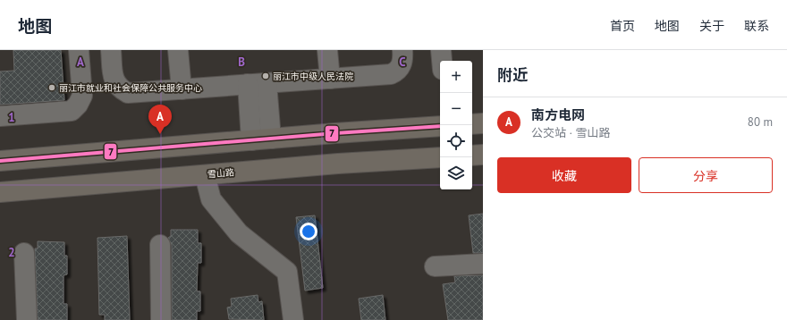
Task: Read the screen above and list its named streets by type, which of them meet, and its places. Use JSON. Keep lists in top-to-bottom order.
{
  "streets": {
    "main road": ["雪山路"]
  },
  "places": ["丽江市中级人民法院", "丽江市就业和社会保障公共服务中心"],
  "lines": ["transit line 7"],
  "page": {
    "header": "地图",
    "nav": [
      "首页",
      "地图",
      "关于",
      "联系"
    ],
    "heading": "附近",
    "map_buttons": ["+", "−"],
    "list": [
      {
        "mark": "A",
        "name": "南方电网",
        "note": "公交站 · 雪山路",
        "value": "80 m"
      }
    ],
    "pins": "A",
    "buttons": ["收藏", "分享"]
  },
  "grid": {
    "columns": ["A", "B", "C"],
    "rows": ["1", "2"]
  }
}
